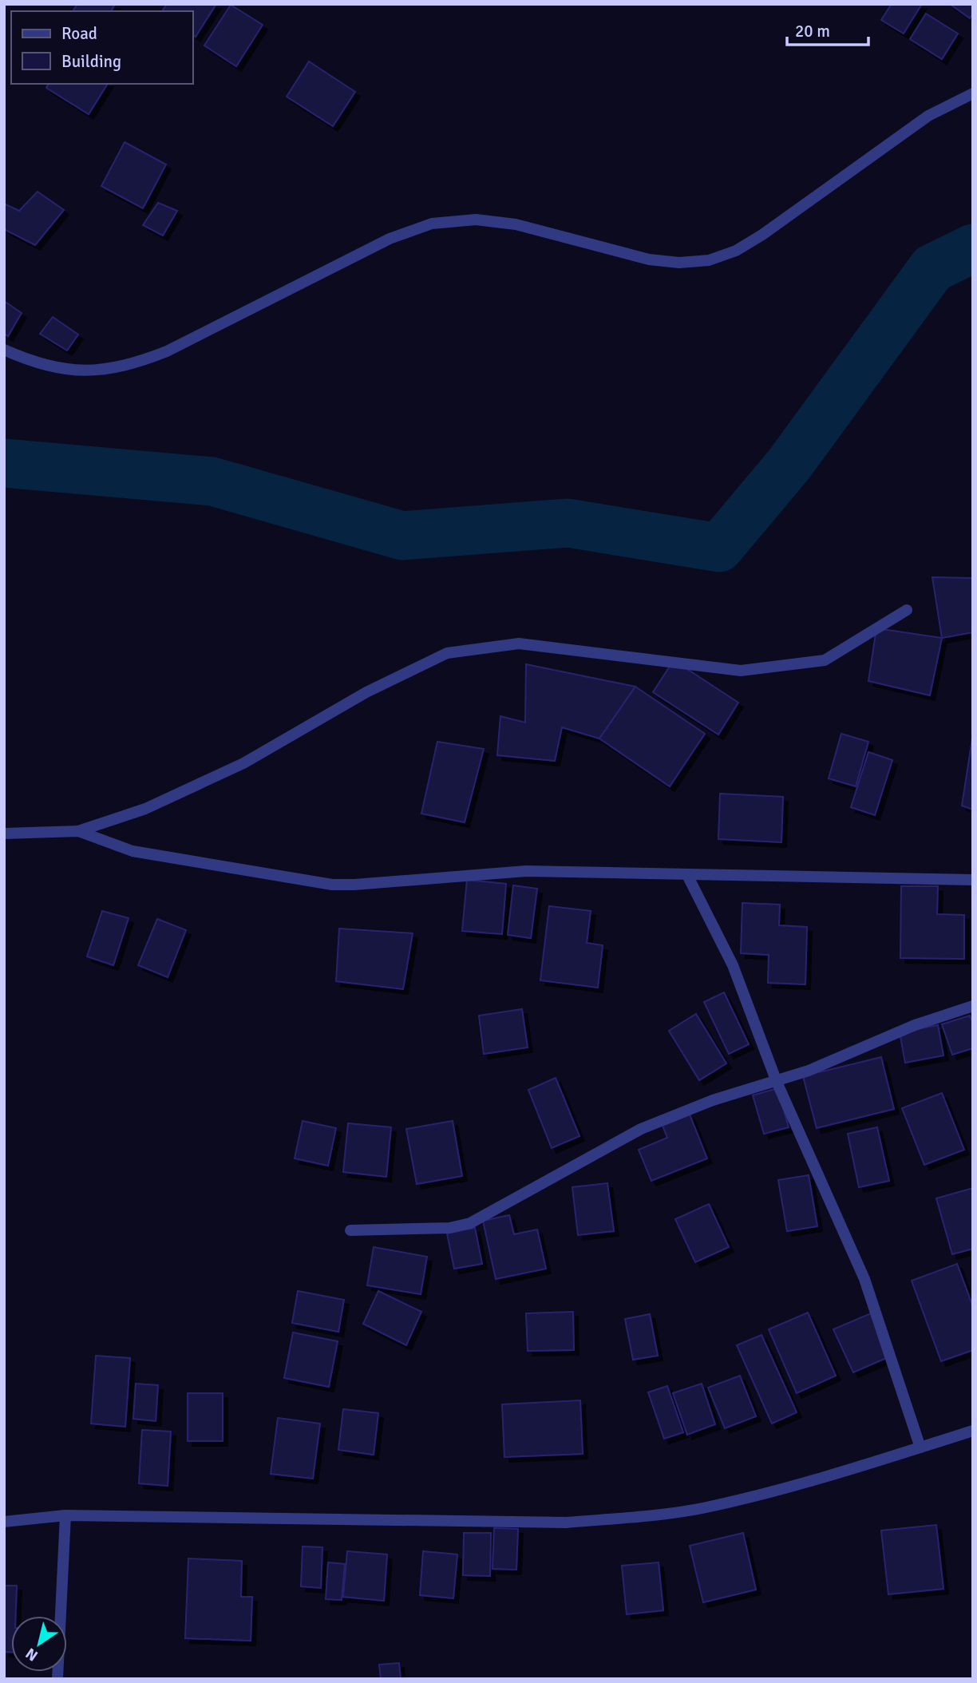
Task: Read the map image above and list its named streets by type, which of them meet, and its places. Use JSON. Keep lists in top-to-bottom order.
{
  "legend": ["Road", "Building"],
  "scale_bar": "20 m",
  "north": "bottom left"
}
